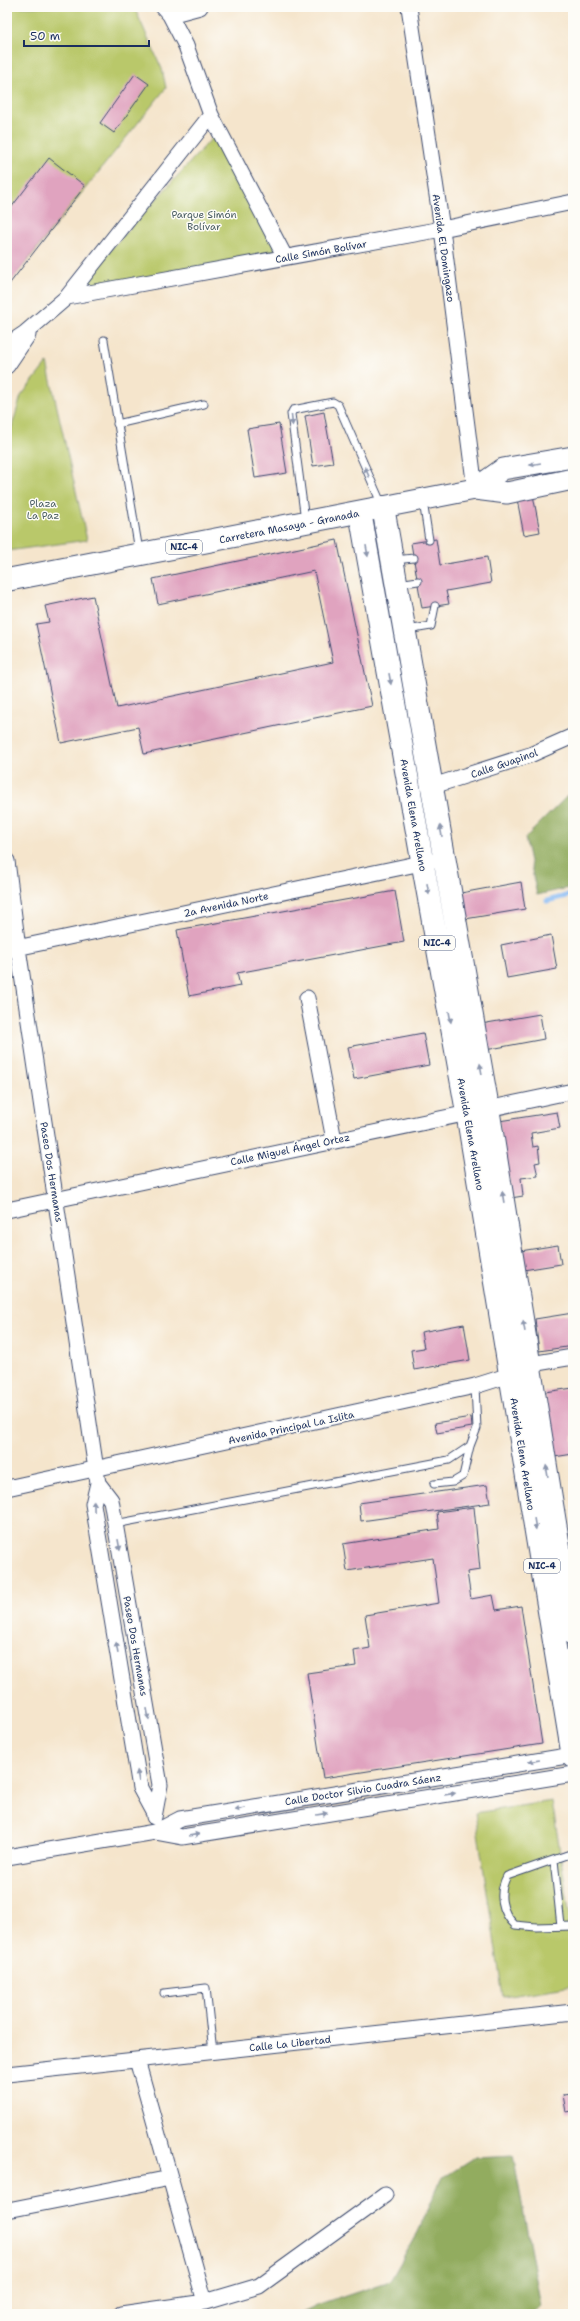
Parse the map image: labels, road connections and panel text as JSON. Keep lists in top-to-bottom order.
{
  "streets": {
    "highway": ["Carretera Masaya - Granada", "NIC-4", "Avenida Elena Arellano"],
    "street": [
      "Avenida El Domingazo",
      "Calle Simón Bolívar",
      "Calle Guapinol",
      "2a Avenida Norte",
      "Calle Miguel Ángel Ortez",
      "Paseo Dos Hermanas",
      "Avenida Principal La Islita",
      "Calle Doctor Silvio Cuadra Sáenz",
      "Calle La Libertad"
    ]
  },
  "crossings": [
    ["Avenida El Domingazo", "Calle Simón Bolívar"],
    ["Carretera Masaya - Granada", "Avenida Elena Arellano"],
    ["Calle Guapinol", "Avenida Elena Arellano"],
    ["Avenida Elena Arellano", "2a Avenida Norte"],
    ["Avenida Elena Arellano", "Calle Miguel Ángel Ortez"],
    ["Avenida Elena Arellano", "Avenida Principal La Islita"],
    ["Avenida Elena Arellano", "Calle Doctor Silvio Cuadra Sáenz"],
    ["2a Avenida Norte", "Paseo Dos Hermanas"],
    ["Calle Miguel Ángel Ortez", "Paseo Dos Hermanas"],
    ["Paseo Dos Hermanas", "Avenida Principal La Islita"],
    ["Paseo Dos Hermanas", "Calle Doctor Silvio Cuadra Sáenz"]
  ],
  "parks": ["Parque Simón Bolívar", "Plaza La Paz"],
  "scale_bar": "50 m"
}
